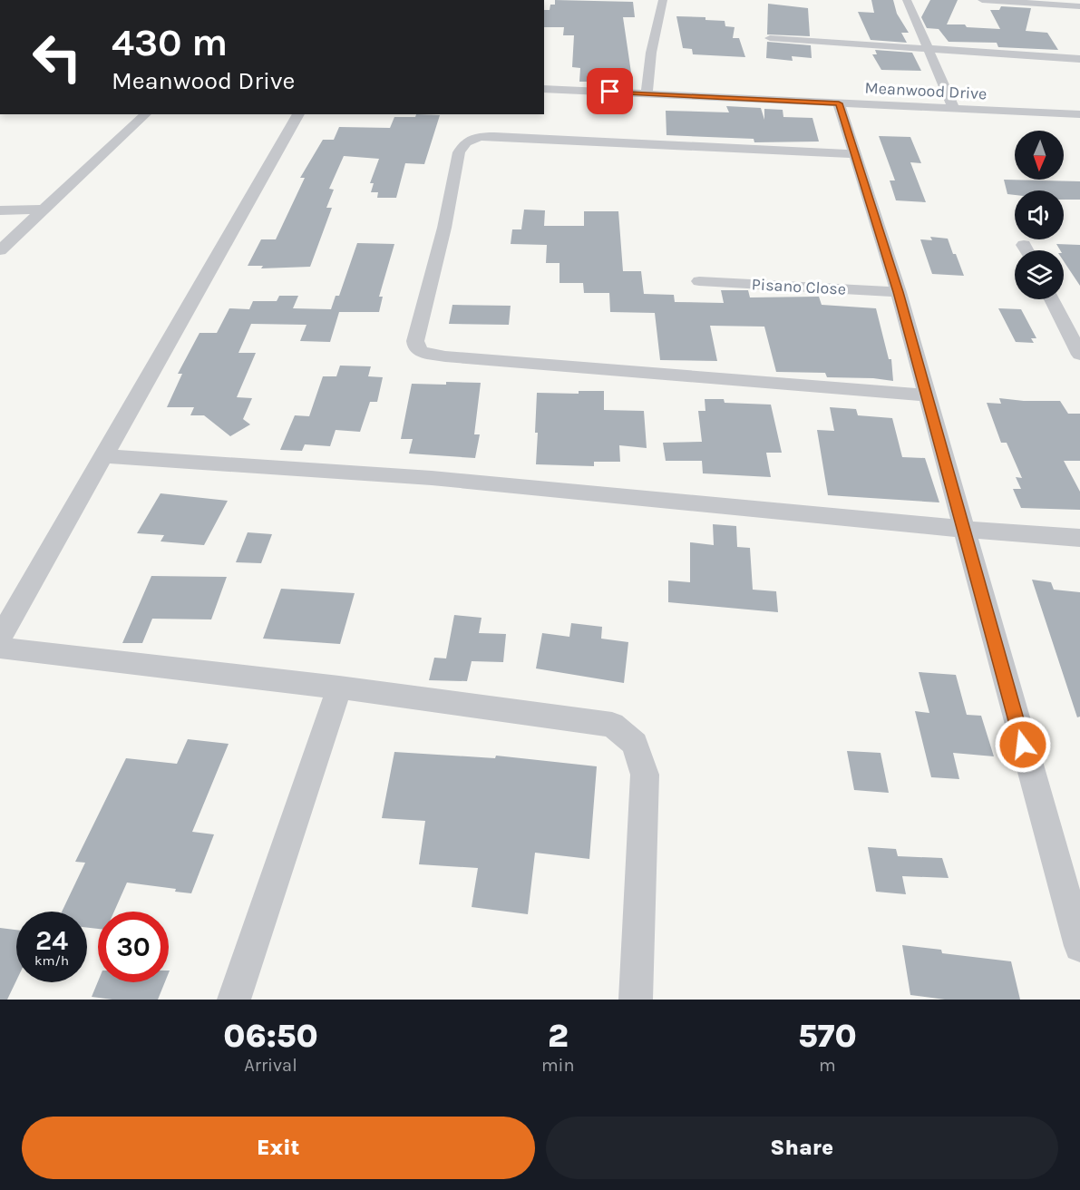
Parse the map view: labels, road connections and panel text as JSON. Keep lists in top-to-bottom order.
{
  "streets": {
    "street": ["Meanwood Drive", "Pisano Close"]
  },
  "north": "bottom",
  "page": {
    "turn": ["430 m", "Meanwood Drive"],
    "speed": "24 km/h",
    "limit": "30",
    "eta": [
      "06:50",
      "Arrival",
      "2",
      "min",
      "570",
      "m"
    ],
    "buttons": ["Exit", "Share"]
  }
}
